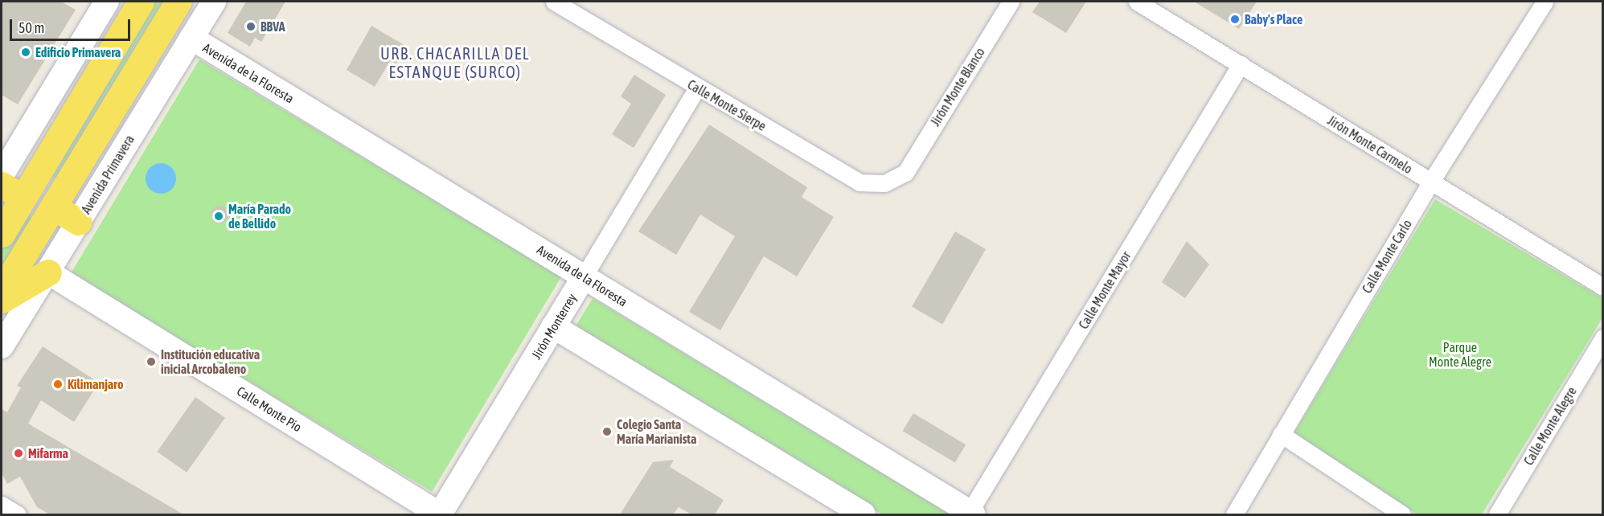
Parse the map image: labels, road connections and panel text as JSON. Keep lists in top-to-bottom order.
{
  "streets": {
    "street": [
      "Avenida de la Floresta",
      "Jirón Monte Blanco",
      "Calle Monte Sierpe",
      "Jirón Monte Carmelo",
      "Avenida Primavera",
      "Calle Monte Carlo",
      "Calle Monte Mayor",
      "Jirón Monterrey",
      "Calle Monte Pio",
      "Calle Monte Alegre"
    ]
  },
  "crossings": [
    ["Avenida de la Floresta", "Avenida Primavera"],
    ["Avenida de la Floresta", "Calle Monte Mayor"],
    ["Avenida de la Floresta", "Jirón Monterrey"],
    ["Jirón Monte Blanco", "Calle Monte Sierpe"],
    ["Calle Monte Sierpe", "Jirón Monterrey"],
    ["Jirón Monte Carmelo", "Calle Monte Carlo"],
    ["Jirón Monte Carmelo", "Calle Monte Mayor"],
    ["Avenida Primavera", "Calle Monte Pio"],
    ["Jirón Monterrey", "Calle Monte Pio"]
  ],
  "districts": ["URB. CHACARILLA DEL ESTANQUE (SURCO)"],
  "parks": ["Parque Monte Alegre"],
  "places": [
    "Baby's Place",
    "BBVA",
    "Edificio Primavera",
    "María Parado de Bellido",
    "Institución educativa inicial Arcobaleno",
    "Kilimanjaro",
    "Colegio Santa María Marianista",
    "Mifarma"
  ],
  "scale_bar": "50 m"
}
